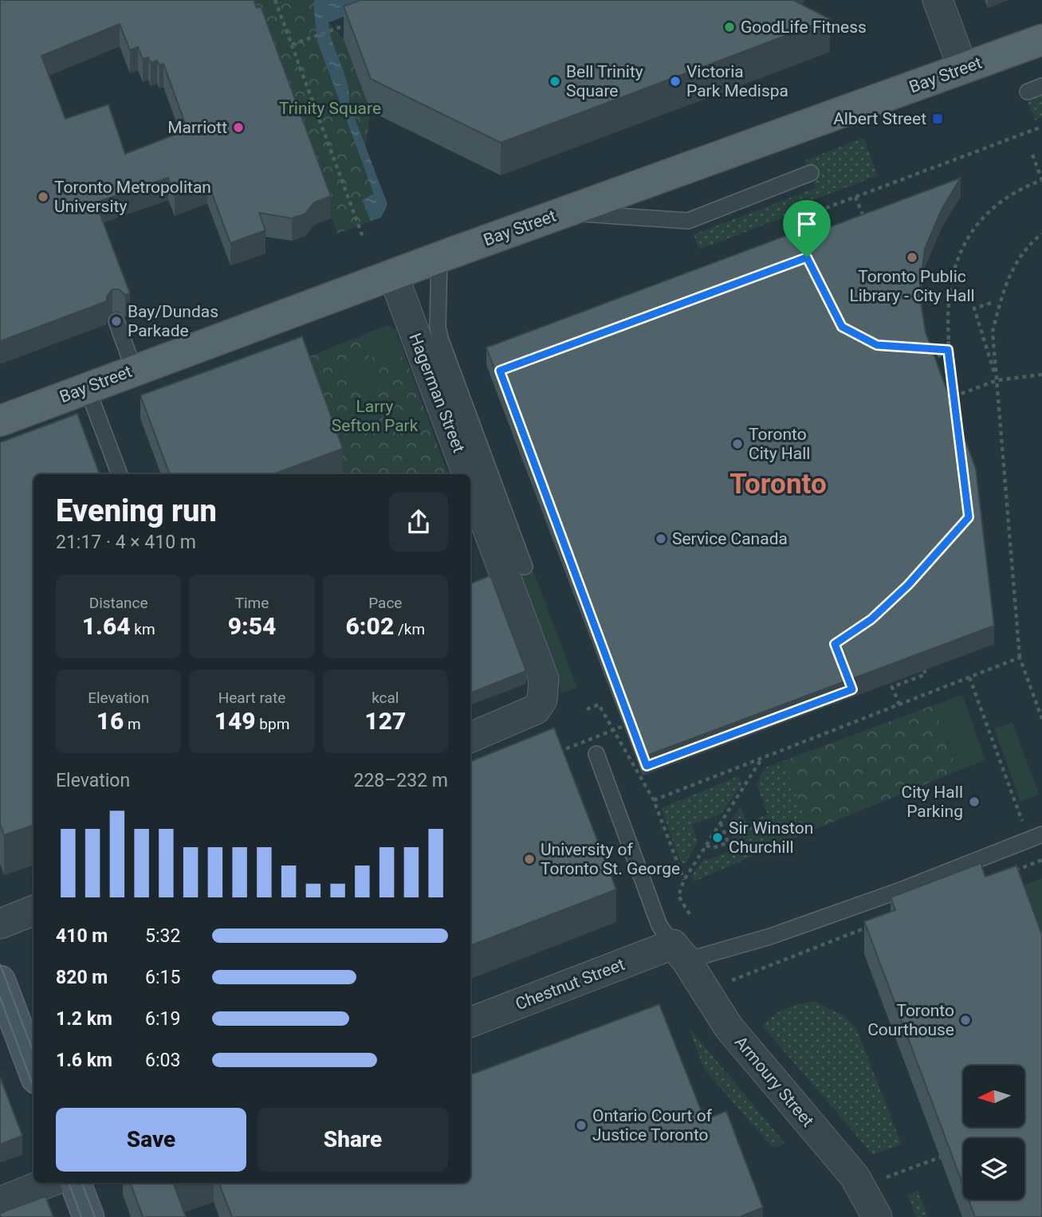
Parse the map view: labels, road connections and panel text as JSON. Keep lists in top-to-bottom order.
{
  "streets": {
    "main road": ["Bay Street"],
    "street": ["Hagerman Street", "Chestnut Street", "Armoury Street"]
  },
  "crossings": [
    ["Bay Street", "Hagerman Street"],
    ["Chestnut Street", "Armoury Street"]
  ],
  "districts": ["Toronto"],
  "parks": ["Trinity Square", "Larry Sefton Park"],
  "places": {
    "other": [
      "GoodLife Fitness",
      "Bell Trinity Square",
      "Victoria Park Medispa",
      "Marriott",
      "Toronto Metropolitan University",
      "Toronto Public Library - City Hall",
      "Bay/Dundas Parkade",
      "Toronto City Hall",
      "Service Canada",
      "City Hall Parking",
      "Sir Winston Churchill",
      "University of Toronto St. George",
      "Toronto Courthouse",
      "Ontario Court of Justice Toronto"
    ],
    "transit": ["Albert Street"]
  },
  "north": "left",
  "page": {
    "heading": ["Evening run", "21:17 · 4 × 410 m"],
    "stats": [
      ["Distance", "1.64 km"],
      ["Time", "9:54"],
      ["Pace", "6:02 /km"],
      ["Elevation", "16 m"],
      ["Heart rate", "149 bpm"],
      ["kcal", "127"]
    ],
    "chart": ["Elevation", "228–232 m"],
    "list": [
      {
        "name": "410 m",
        "note": "5:32"
      },
      {
        "name": "820 m",
        "note": "6:15"
      },
      {
        "name": "1.2 km",
        "note": "6:19"
      },
      {
        "name": "1.6 km",
        "note": "6:03"
      }
    ],
    "buttons": ["Save", "Share"]
  }
}
